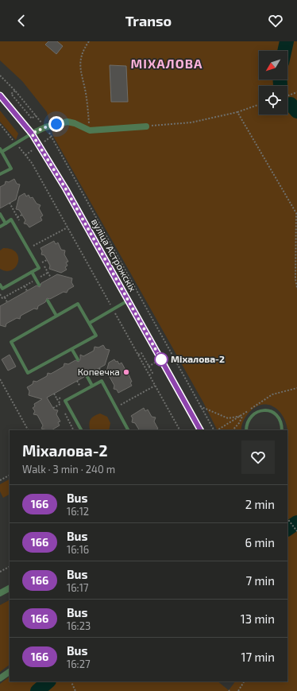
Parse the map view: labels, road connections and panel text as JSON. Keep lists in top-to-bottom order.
{
  "streets": {
    "street": ["вуліца Астрожскіх"]
  },
  "districts": ["МІХАЛОВА"],
  "places": ["Міхалова-2", "Копеечка"],
  "lines": ["bus line 166"],
  "north": "bottom left",
  "page": {
    "header": "Transo",
    "heading": ["Міхалова-2", "Walk · 3 min · 240 m"],
    "list": [
      {
        "mark": "166",
        "name": "Bus",
        "note": "16:12",
        "value": "2 min"
      },
      {
        "mark": "166",
        "name": "Bus",
        "note": "16:16",
        "value": "6 min"
      },
      {
        "mark": "166",
        "name": "Bus",
        "note": "16:17",
        "value": "7 min"
      },
      {
        "mark": "166",
        "name": "Bus",
        "note": "16:23",
        "value": "13 min"
      },
      {
        "mark": "166",
        "name": "Bus",
        "note": "16:27",
        "value": "17 min"
      }
    ]
  }
}
